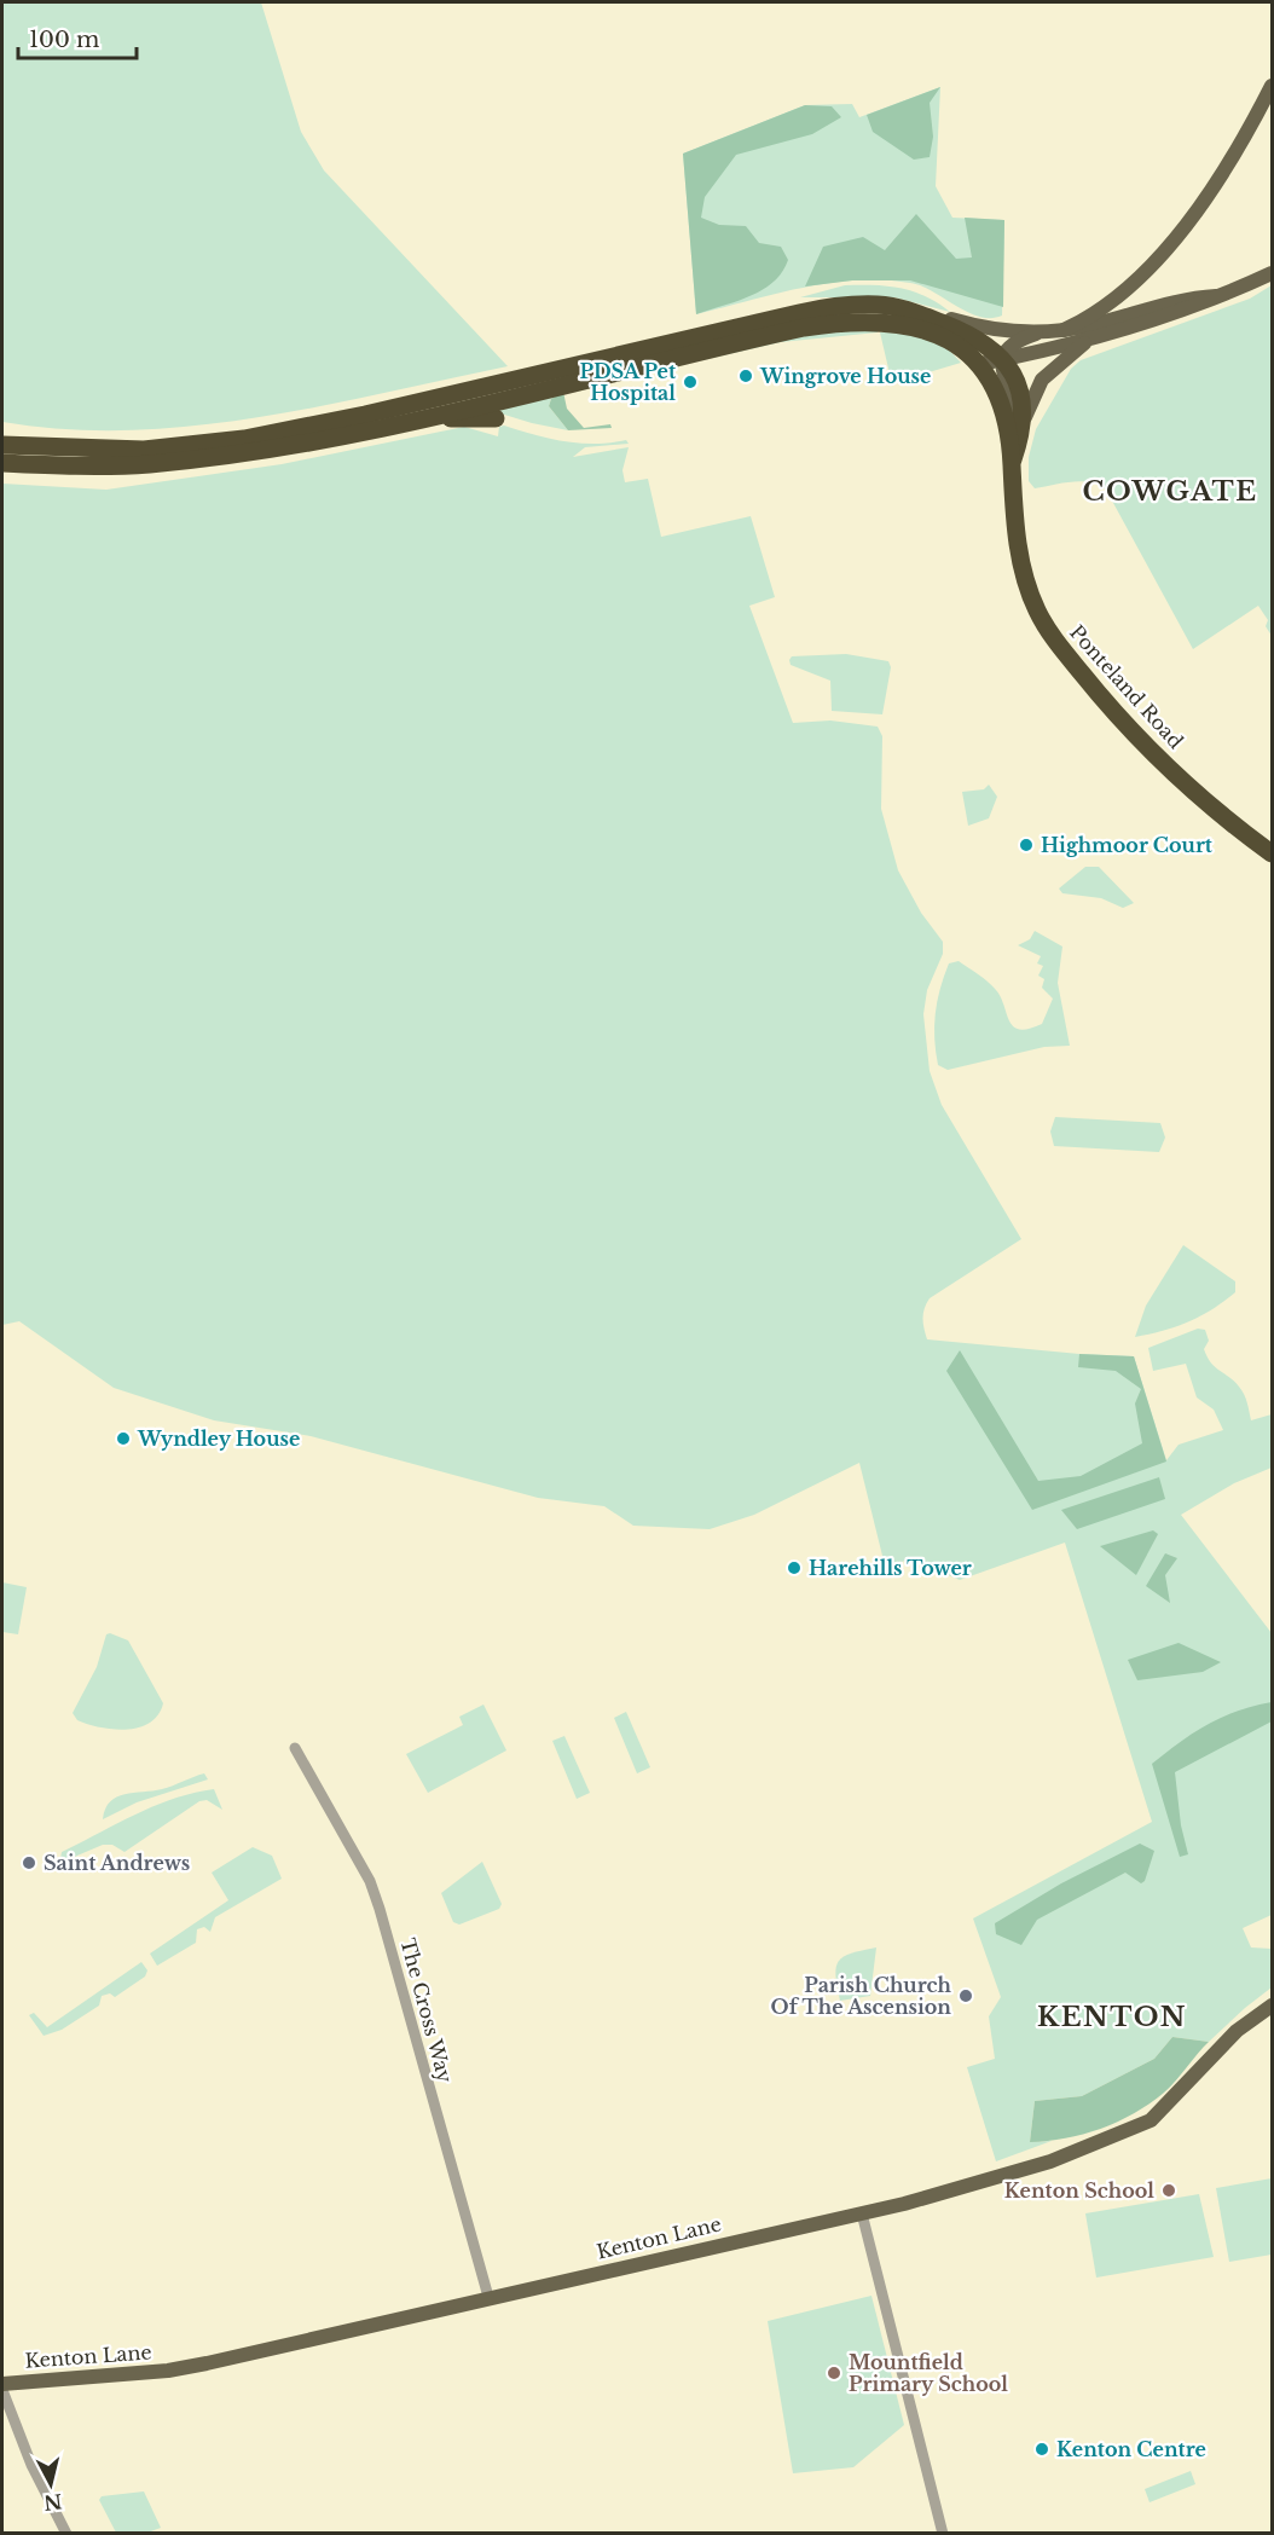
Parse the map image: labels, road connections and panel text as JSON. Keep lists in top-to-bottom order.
{
  "streets": {
    "highway": ["Ponteland Road"],
    "main road": ["Kenton Lane"],
    "street": ["The Cross Way"]
  },
  "crossings": [
    ["The Cross Way", "Kenton Lane"]
  ],
  "districts": ["COWGATE", "KENTON"],
  "places": [
    "Wingrove House",
    "PDSA Pet Hospital",
    "Highmoor Court",
    "Wyndley House",
    "Harehills Tower",
    "Saint Andrews",
    "Parish Church Of The Ascension",
    "Kenton School",
    "Mountfield Primary School",
    "Kenton Centre"
  ],
  "scale_bar": "100 m",
  "north": "bottom"
}
